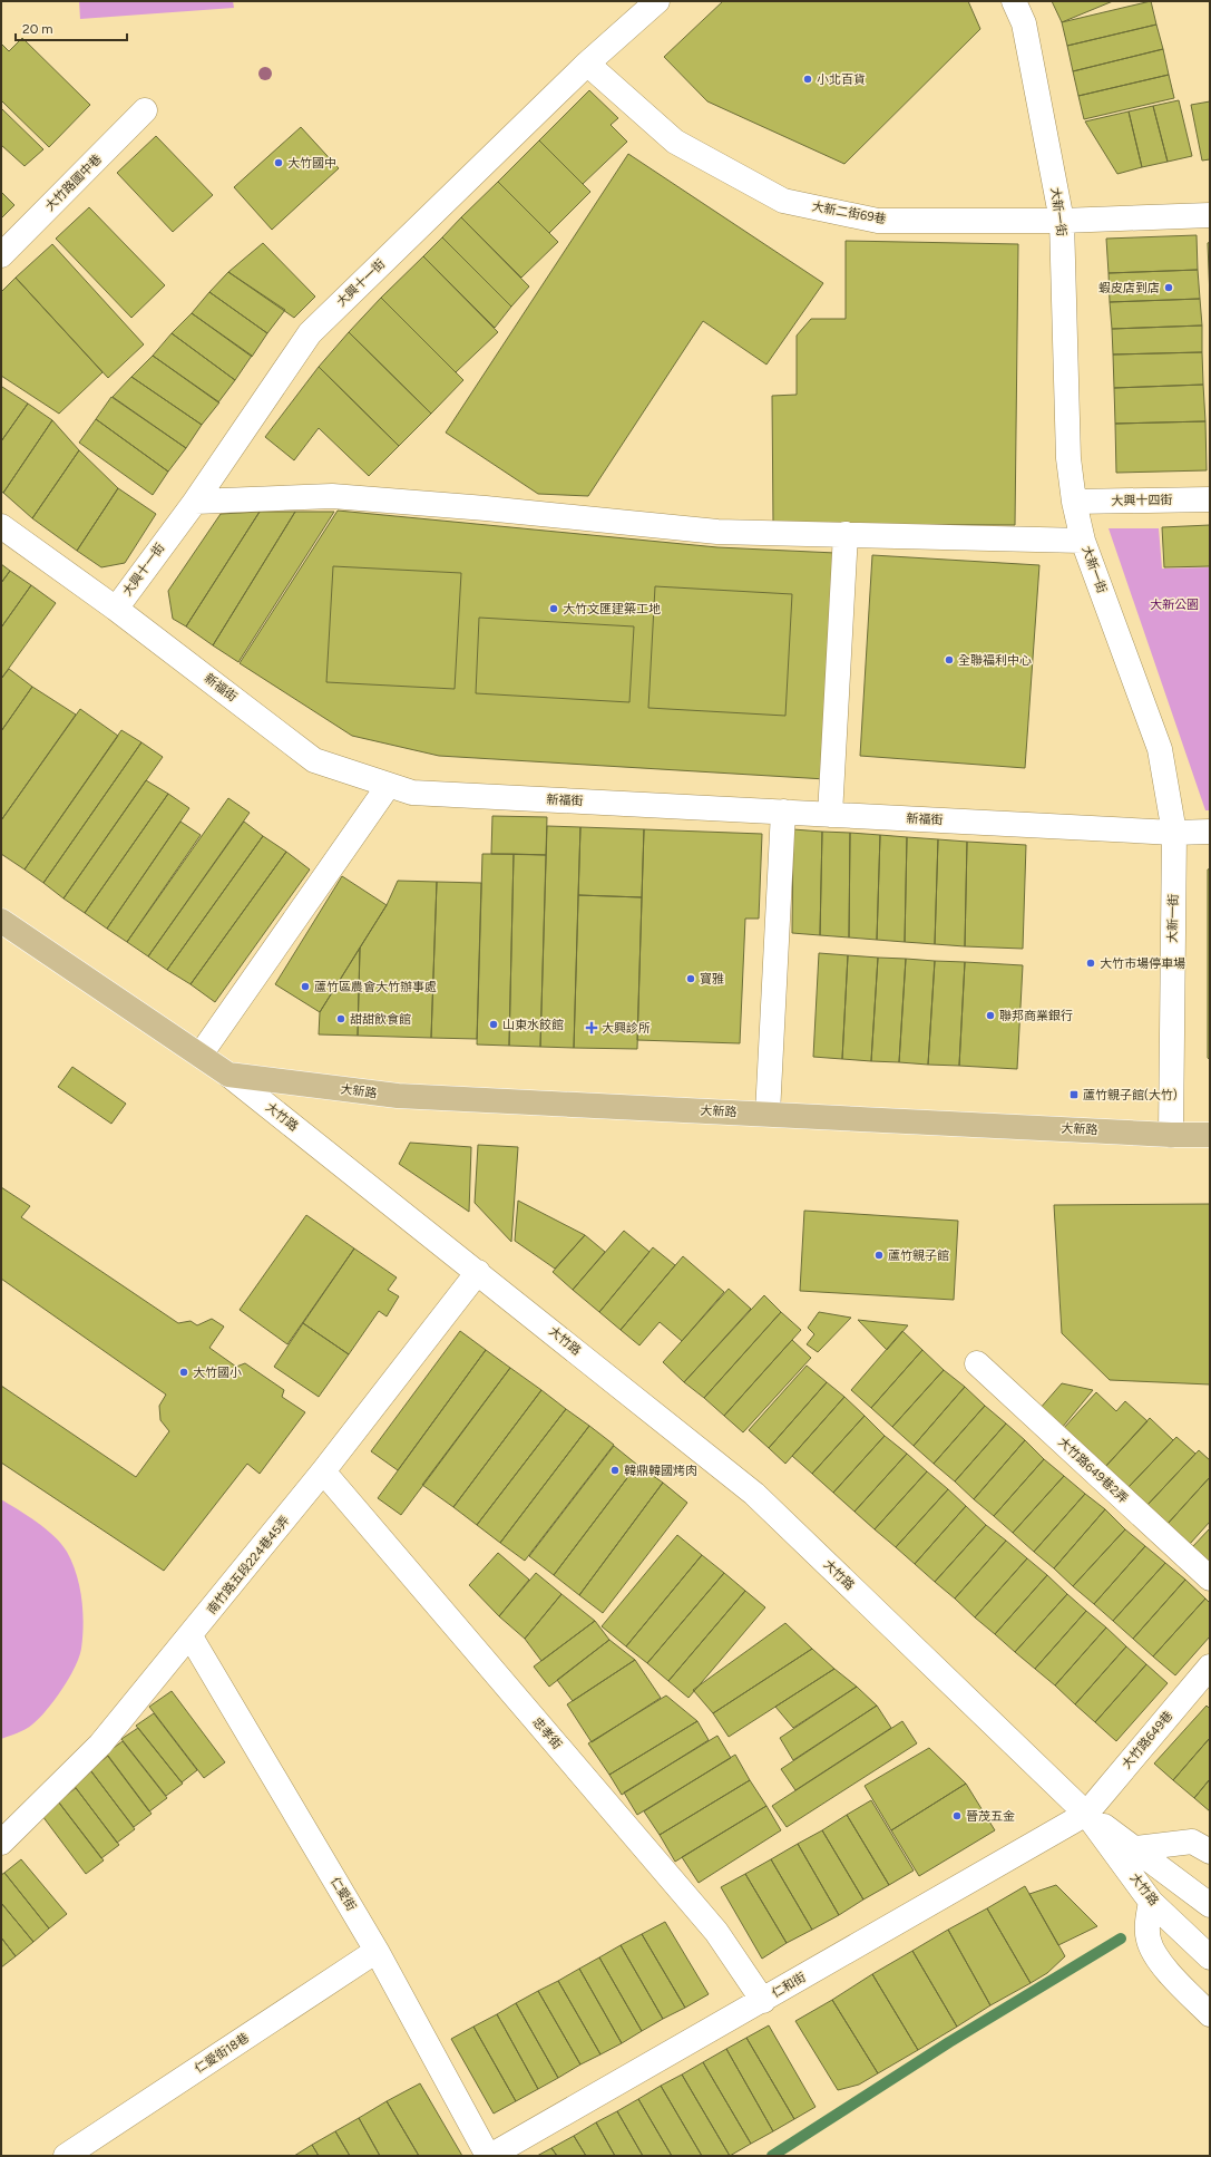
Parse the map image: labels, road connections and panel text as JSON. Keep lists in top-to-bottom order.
{
  "streets": {
    "main road": ["大新路", "大竹路"],
    "street": [
      "大竹路國中巷",
      "大新一街",
      "大新二街69巷",
      "大興十一街",
      "大興十四街",
      "新福街",
      "大竹路649巷2弄",
      "南竹路五段224巷45弄",
      "忠孝街",
      "大竹路649巷",
      "仁愛街",
      "仁和街",
      "仁愛街18巷"
    ]
  },
  "crossings": [
    ["大新一街", "大新二街69巷"],
    ["大新一街", "大興十四街"],
    ["大新一街", "新福街"],
    ["大新一街", "大新路"],
    ["大新二街69巷", "大興十一街"],
    ["大興十一街", "新福街"],
    ["大新路", "大竹路"],
    ["大竹路", "南竹路五段224巷45弄"],
    ["大竹路", "大竹路649巷"],
    ["大竹路", "仁和街"],
    ["南竹路五段224巷45弄", "忠孝街"],
    ["南竹路五段224巷45弄", "仁愛街"],
    ["忠孝街", "仁和街"],
    ["大竹路649巷", "仁和街"],
    ["仁愛街", "仁和街"],
    ["仁愛街", "仁愛街18巷"]
  ],
  "parks": ["大新公園"],
  "places": {
    "other": [
      "小北百貨",
      "大竹國中",
      "蝦皮店到店",
      "大竹文匯建築工地",
      "全聯福利中心",
      "大竹市場停車場",
      "寶雅",
      "蘆竹區農會大竹辦事處",
      "聯邦商業銀行",
      "甜甜飲食館",
      "山東水餃館",
      "蘆竹親子館",
      "大竹國小",
      "韓鼎韓國烤肉",
      "晉茂五金"
    ],
    "health": ["大興診所"],
    "transit": ["蘆竹親子館(大竹)"]
  },
  "scale_bar": "20 m"
}
